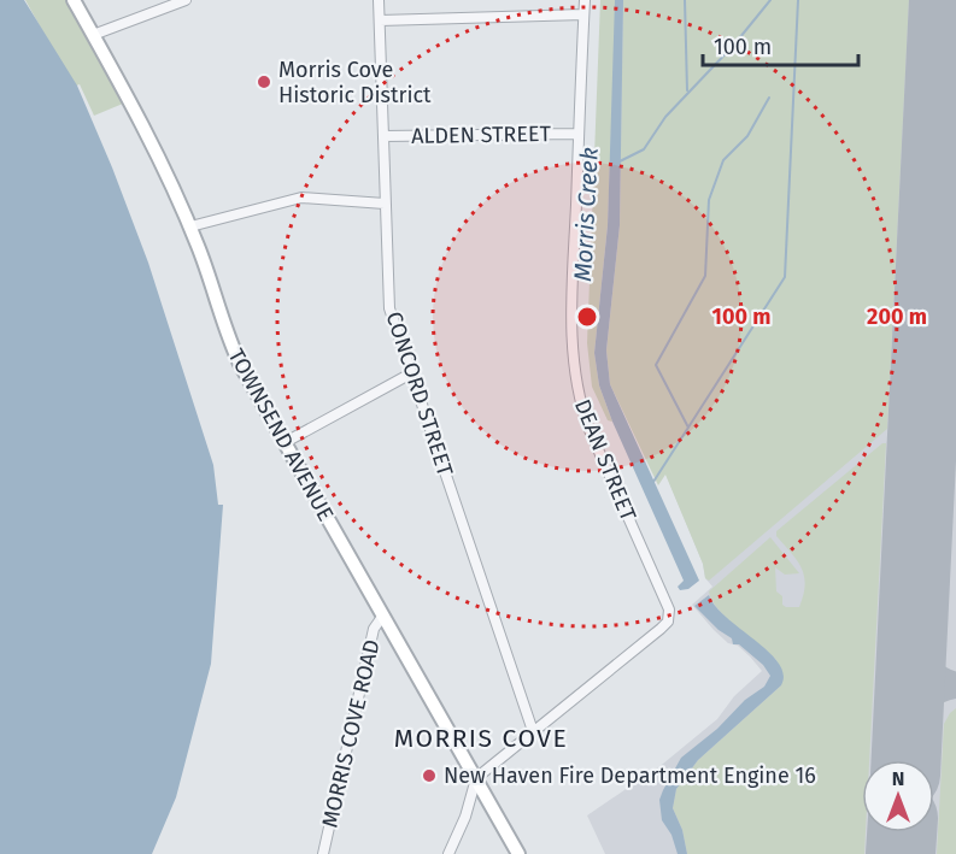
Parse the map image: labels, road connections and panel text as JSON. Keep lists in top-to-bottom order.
{
  "streets": {
    "main road": ["TOWNSEND AVENUE"],
    "street": [
      "ALDEN STREET",
      "CONCORD STREET",
      "DEAN STREET",
      "MORRIS COVE ROAD"
    ]
  },
  "crossings": [
    ["ALDEN STREET", "CONCORD STREET"],
    ["ALDEN STREET", "DEAN STREET"],
    ["CONCORD STREET", "DEAN STREET"],
    ["TOWNSEND AVENUE", "MORRIS COVE ROAD"]
  ],
  "districts": ["MORRIS COVE"],
  "water": ["Morris Creek"],
  "places": ["Morris Cove Historic District", "New Haven Fire Department Engine 16"],
  "scale_bar": "100 m",
  "north": "top",
  "rings": ["100 m", "200 m"]
}
